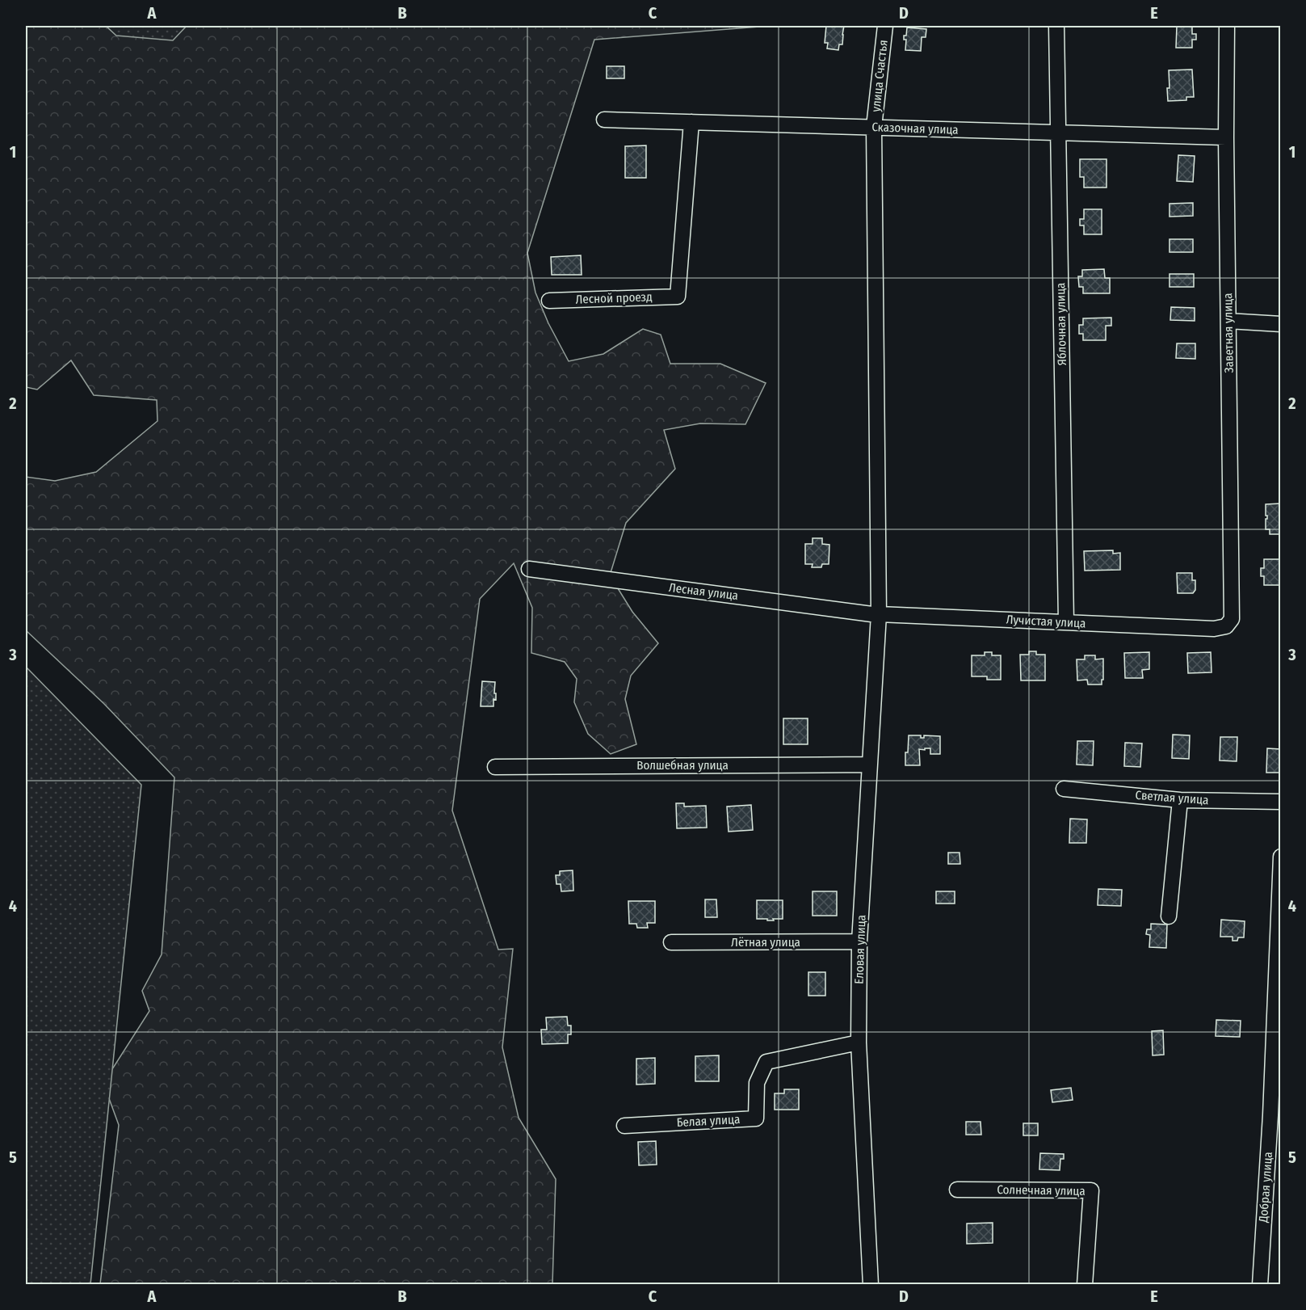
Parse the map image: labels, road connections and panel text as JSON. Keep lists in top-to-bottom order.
{
  "streets": {
    "street": [
      "улица Счастья",
      "Сказочная улица",
      "Лесной проезд",
      "Яблочная улица",
      "Заветная улица",
      "Лесная улица",
      "Лучистая улица",
      "Волшебная улица",
      "Светлая улица",
      "Лётная улица",
      "Еловая улица",
      "Белая улица",
      "Добрая улица",
      "Солнечная улица"
    ]
  },
  "crossings": [
    ["улица Счастья", "Сказочная улица"],
    ["улица Счастья", "Лесная улица"],
    ["улица Счастья", "Лучистая улица"],
    ["улица Счастья", "Еловая улица"],
    ["Сказочная улица", "Лесной проезд"],
    ["Сказочная улица", "Яблочная улица"],
    ["Сказочная улица", "Заветная улица"],
    ["Яблочная улица", "Лучистая улица"],
    ["Заветная улица", "Лучистая улица"],
    ["Лесная улица", "Лучистая улица"],
    ["Лесная улица", "Еловая улица"],
    ["Лучистая улица", "Еловая улица"],
    ["Волшебная улица", "Еловая улица"],
    ["Лётная улица", "Еловая улица"],
    ["Еловая улица", "Белая улица"]
  ],
  "grid": {
    "columns": [
      "A",
      "B",
      "C",
      "D",
      "E"
    ],
    "rows": [
      "1",
      "2",
      "3",
      "4",
      "5"
    ]
  }
}
